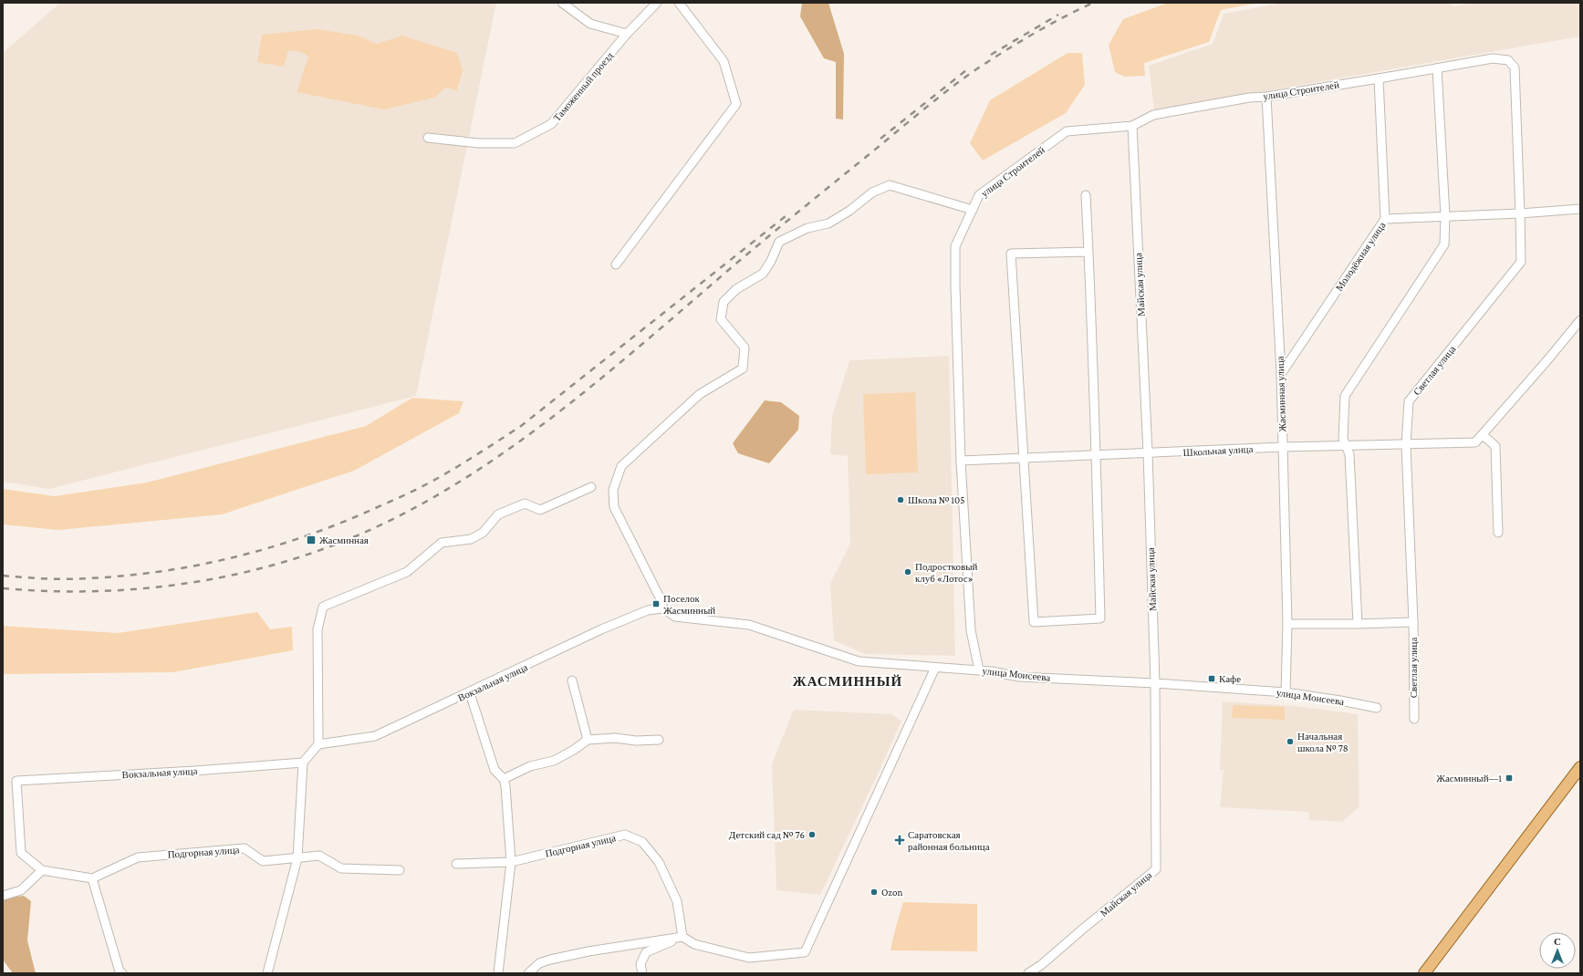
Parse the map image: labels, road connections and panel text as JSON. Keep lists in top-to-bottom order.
{
  "streets": {
    "street": [
      "Таможенный проезд",
      "улица Строителей",
      "Молодёжная улица",
      "Майская улица",
      "Светлая улица",
      "Жасминная улица",
      "Школьная улица",
      "улица Моисеева",
      "Вокзальная улица",
      "Подгорная улица"
    ]
  },
  "crossings": [
    ["улица Строителей", "Молодёжная улица"],
    ["улица Строителей", "Майская улица"],
    ["улица Строителей", "Светлая улица"],
    ["улица Строителей", "Жасминная улица"],
    ["улица Строителей", "Школьная улица"],
    ["улица Строителей", "улица Моисеева"],
    ["Молодёжная улица", "Жасминная улица"],
    ["Майская улица", "Школьная улица"],
    ["Майская улица", "улица Моисеева"],
    ["Светлая улица", "Школьная улица"],
    ["Жасминная улица", "Школьная улица"],
    ["Жасминная улица", "улица Моисеева"],
    ["улица Моисеева", "Вокзальная улица"]
  ],
  "districts": ["ЖАСМИННЫЙ"],
  "places": {
    "other": [
      "Школа № 105",
      "Подростковый клуб «Лотос»",
      "Начальная школа № 78",
      "Детский сад № 76",
      "Ozon"
    ],
    "transit": [
      "Жасминная",
      "Поселок Жасминный",
      "Кафе",
      "Жасминный—1"
    ],
    "health": ["Саратовская районная больница"]
  },
  "north": "top"
}
